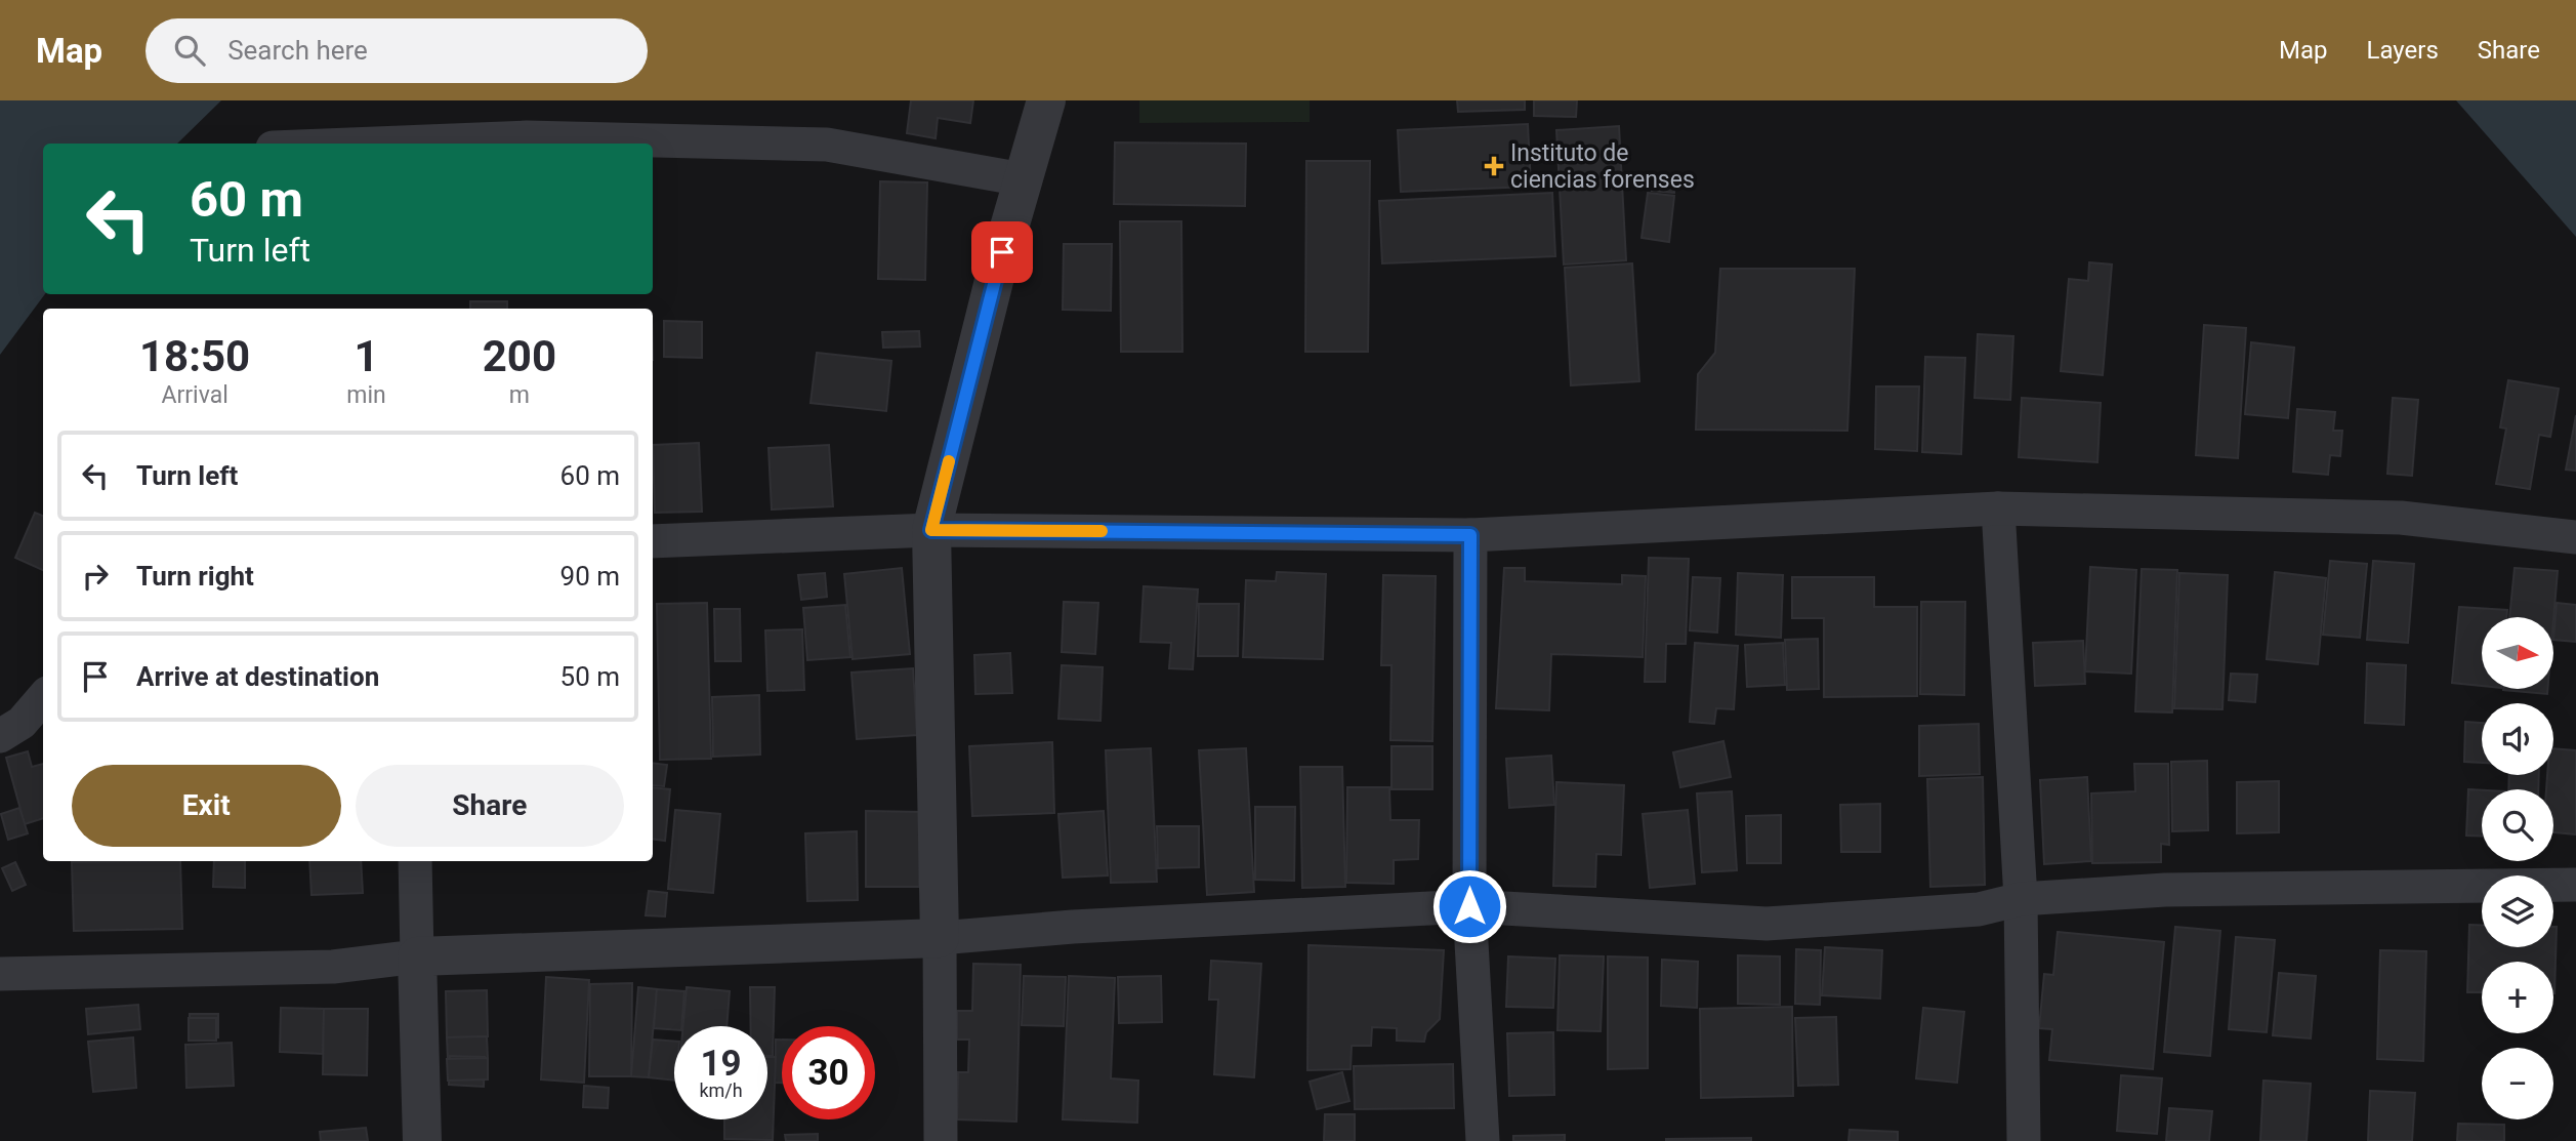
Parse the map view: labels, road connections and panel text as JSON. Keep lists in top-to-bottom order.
{
  "places": {
    "health": ["Instituto de ciencias forenses"]
  },
  "north": "right",
  "page": {
    "header": "Map",
    "search": "Search here",
    "nav": ["Map", "Layers", "Share"],
    "turn": ["60 m", "Turn left"],
    "eta": [
      "18:50",
      "Arrival",
      "1",
      "min",
      "200",
      "m"
    ],
    "list": [
      {
        "name": "Turn left",
        "value": "60 m"
      },
      {
        "name": "Turn right",
        "value": "90 m"
      },
      {
        "name": "Arrive at destination",
        "value": "50 m"
      }
    ],
    "map_buttons": ["+", "−"],
    "buttons": ["Exit", "Share"],
    "speed": "19 km/h",
    "limit": "30"
  }
}
